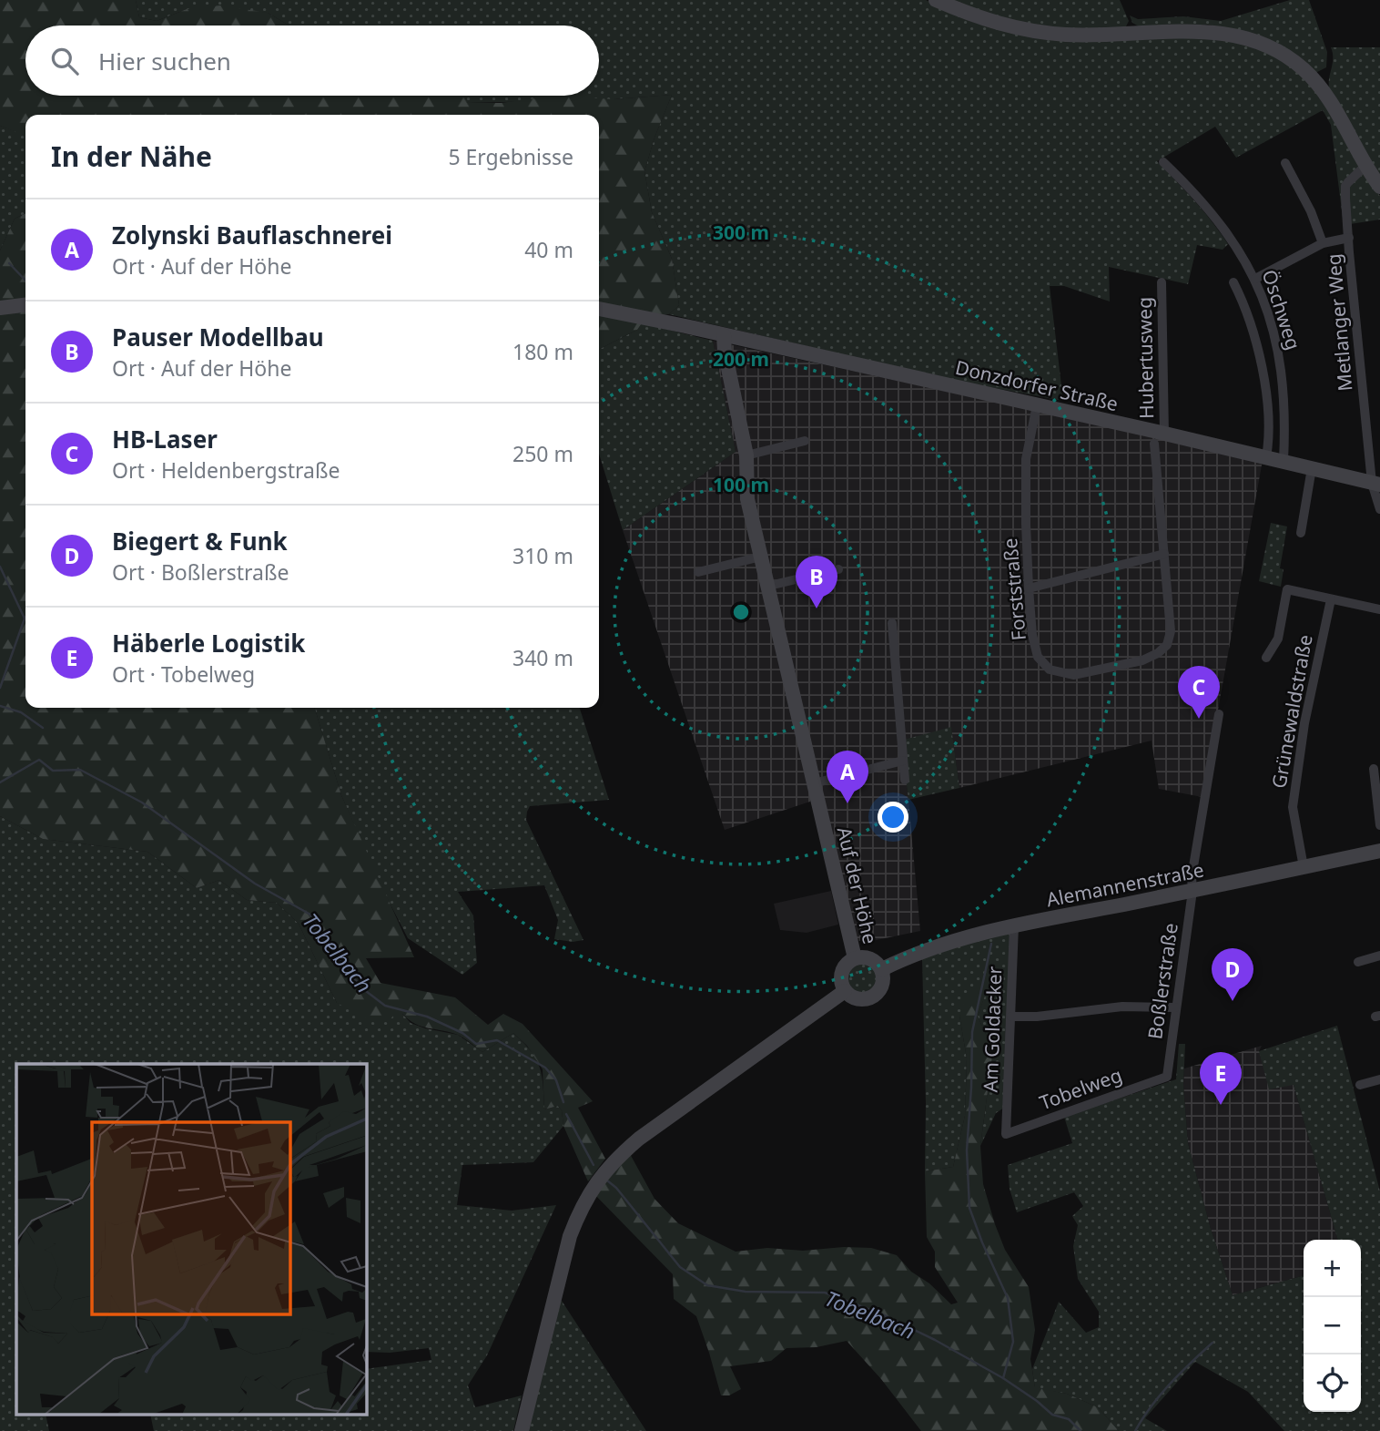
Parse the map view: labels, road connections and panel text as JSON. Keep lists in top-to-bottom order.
{
  "streets": {
    "street": [
      "Öschweg",
      "Metlanger Weg",
      "Hubertusweg",
      "Donzdorfer Straße",
      "Forststraße",
      "Grünewaldstraße",
      "Alemannenstraße",
      "Auf der Höhe",
      "Boßlerstraße",
      "Am Goldacker",
      "Tobelweg"
    ]
  },
  "crossings": [
    ["Öschweg", "Donzdorfer Straße"],
    ["Metlanger Weg", "Donzdorfer Straße"],
    ["Hubertusweg", "Donzdorfer Straße"],
    ["Hubertusweg", "Forststraße"],
    ["Donzdorfer Straße", "Forststraße"],
    ["Donzdorfer Straße", "Auf der Höhe"],
    ["Grünewaldstraße", "Alemannenstraße"],
    ["Alemannenstraße", "Auf der Höhe"],
    ["Alemannenstraße", "Boßlerstraße"],
    ["Alemannenstraße", "Am Goldacker"],
    ["Boßlerstraße", "Tobelweg"],
    ["Am Goldacker", "Tobelweg"]
  ],
  "water": ["Tobelbach"],
  "page": {
    "search": "Hier suchen",
    "heading": ["In der Nähe", "5 Ergebnisse"],
    "list": [
      {
        "mark": "A",
        "name": "Zolynski Bauflaschnerei",
        "note": "Ort · Auf der Höhe",
        "value": "40 m"
      },
      {
        "mark": "B",
        "name": "Pauser Modellbau",
        "note": "Ort · Auf der Höhe",
        "value": "180 m"
      },
      {
        "mark": "C",
        "name": "HB-Laser",
        "note": "Ort · Heldenbergstraße",
        "value": "250 m"
      },
      {
        "mark": "D",
        "name": "Biegert & Funk",
        "note": "Ort · Boßlerstraße",
        "value": "310 m"
      },
      {
        "mark": "E",
        "name": "Häberle Logistik",
        "note": "Ort · Tobelweg",
        "value": "340 m"
      }
    ],
    "pins": [
      "B",
      "C",
      "A",
      "D",
      "E"
    ],
    "map_buttons": ["+", "−"]
  },
  "rings": ["300 m", "200 m", "100 m"]
}
